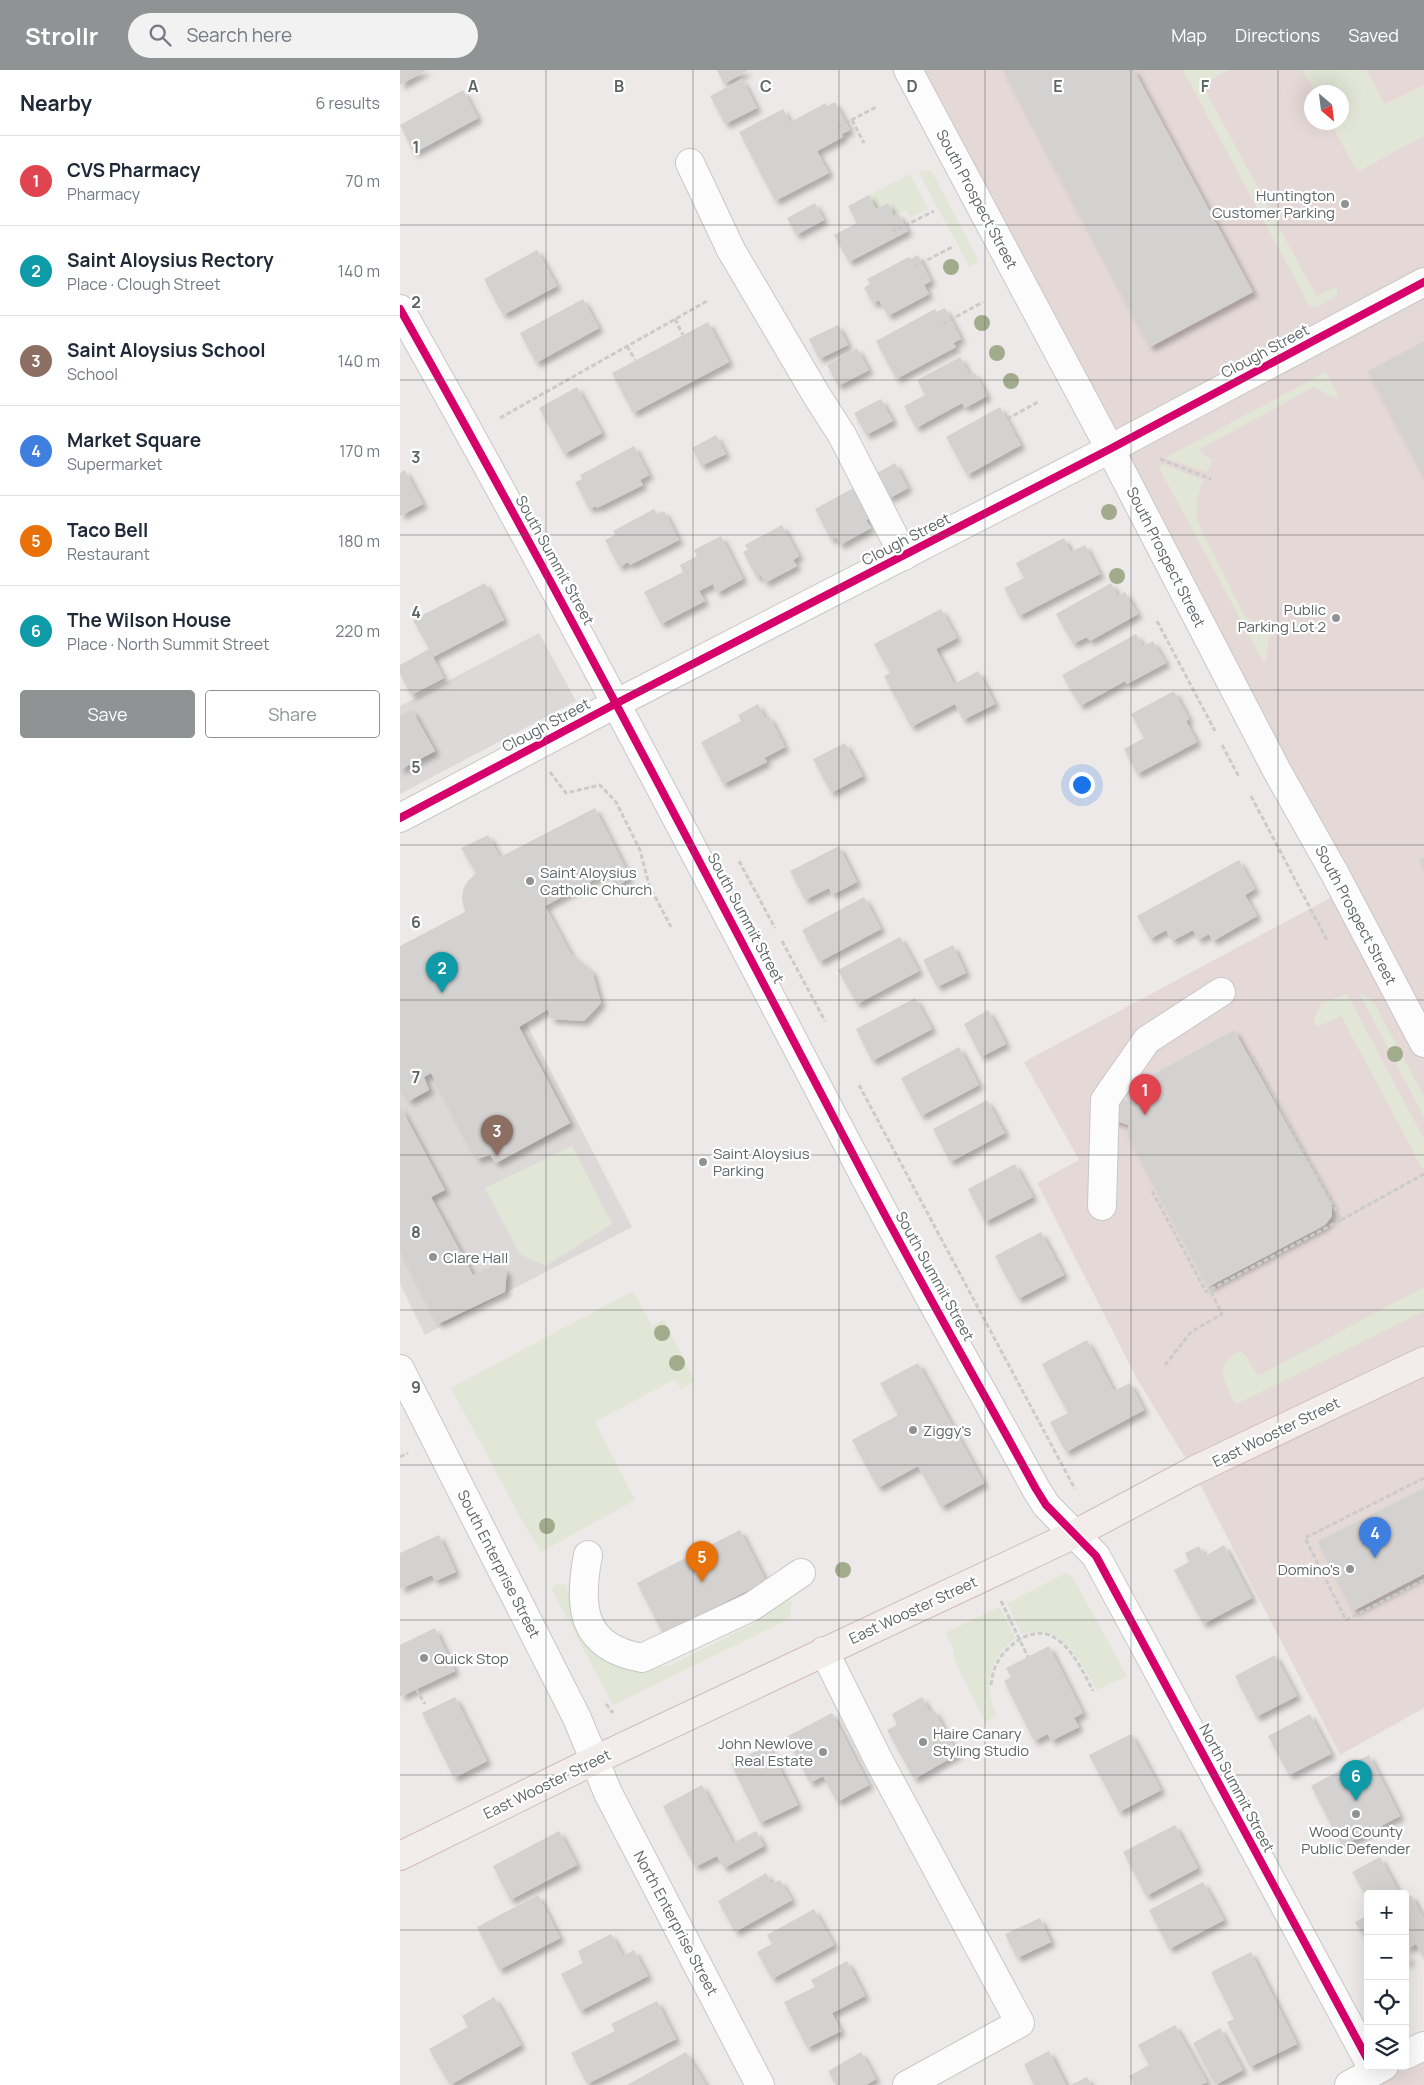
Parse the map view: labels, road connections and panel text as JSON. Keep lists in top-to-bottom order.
{
  "streets": {
    "main road": ["East Wooster Street"],
    "street": [
      "South Prospect Street",
      "Clough Street",
      "South Summit Street",
      "South Enterprise Street",
      "North Summit Street",
      "North Enterprise Street"
    ]
  },
  "crossings": [
    ["South Prospect Street", "Clough Street"],
    ["Clough Street", "South Summit Street"],
    ["South Summit Street", "East Wooster Street"],
    ["South Summit Street", "North Summit Street"],
    ["East Wooster Street", "South Enterprise Street"],
    ["East Wooster Street", "North Summit Street"],
    ["East Wooster Street", "North Enterprise Street"],
    ["South Enterprise Street", "North Enterprise Street"]
  ],
  "places": [
    "Huntington Customer Parking",
    "Public Parking Lot 2",
    "Saint Aloysius Catholic Church",
    "Saint Aloysius Parking",
    "Clare Hall",
    "Ziggy's",
    "Domino's",
    "Quick Stop",
    "Haire Canary Styling Studio",
    "John Newlove Real Estate",
    "Wood County Public Defender"
  ],
  "north": "bottom right",
  "page": {
    "header": "Strollr",
    "search": "Search here",
    "nav": ["Map", "Directions", "Saved"],
    "heading": ["Nearby", "6 results"],
    "list": [
      {
        "mark": "1",
        "name": "CVS Pharmacy",
        "note": "Pharmacy",
        "value": "70 m"
      },
      {
        "mark": "2",
        "name": "Saint Aloysius Rectory",
        "note": "Place · Clough Street",
        "value": "140 m"
      },
      {
        "mark": "3",
        "name": "Saint Aloysius School",
        "note": "School",
        "value": "140 m"
      },
      {
        "mark": "4",
        "name": "Market Square",
        "note": "Supermarket",
        "value": "170 m"
      },
      {
        "mark": "5",
        "name": "Taco Bell",
        "note": "Restaurant",
        "value": "180 m"
      },
      {
        "mark": "6",
        "name": "The Wilson House",
        "note": "Place · North Summit Street",
        "value": "220 m"
      }
    ],
    "buttons": ["Save", "Share"],
    "pins": [
      "2",
      "1",
      "3",
      "4",
      "5",
      "6"
    ],
    "map_buttons": ["+", "−"]
  },
  "grid": {
    "columns": [
      "A",
      "B",
      "C",
      "D",
      "E",
      "F"
    ],
    "rows": [
      "1",
      "2",
      "3",
      "4",
      "5",
      "6",
      "7",
      "8",
      "9"
    ]
  }
}
